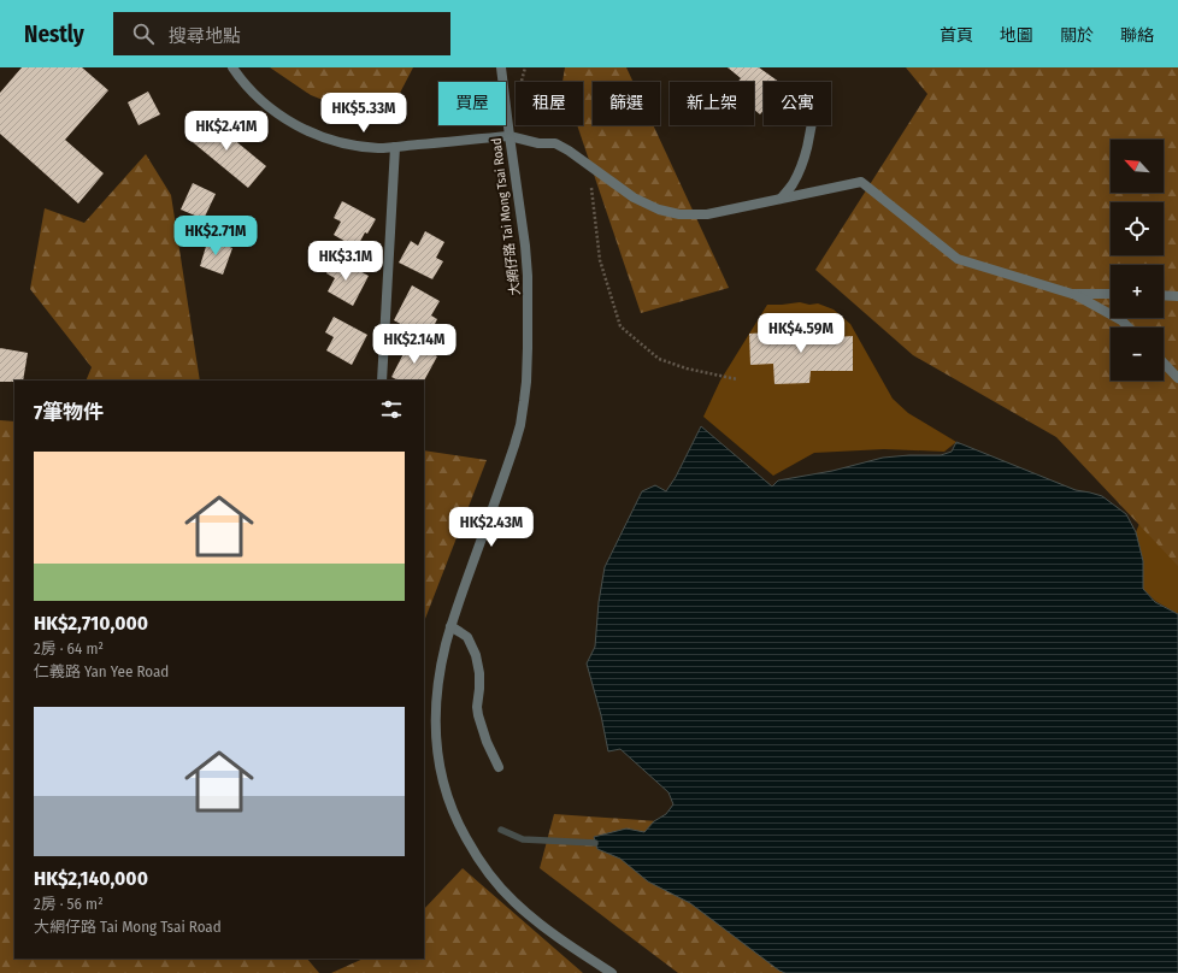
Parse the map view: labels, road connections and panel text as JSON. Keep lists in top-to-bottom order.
{
  "streets": {
    "street": ["大網仔路 Tai Mong Tsai Road"]
  },
  "north": "top left",
  "page": {
    "header": "Nestly",
    "search": "搜尋地點",
    "nav": [
      "首頁",
      "地圖",
      "關於",
      "聯絡"
    ],
    "chip": [
      "買屋",
      "租屋",
      "篩選",
      "新上架",
      "公寓"
    ],
    "price": [
      "HK$5.33M",
      "HK$2.41M",
      "HK$2.71M",
      "HK$3.1M",
      "HK$4.59M",
      "HK$2.14M",
      "HK$2.43M"
    ],
    "map_buttons": ["+", "−"],
    "heading": "7筆物件",
    "list": [
      {
        "name": "HK$2,710,000",
        "note": "2房 · 64 m² · 仁義路 Yan Yee Road"
      },
      {
        "name": "HK$2,140,000",
        "note": "2房 · 56 m² · 大網仔路 Tai Mong Tsai Road"
      }
    ]
  }
}
